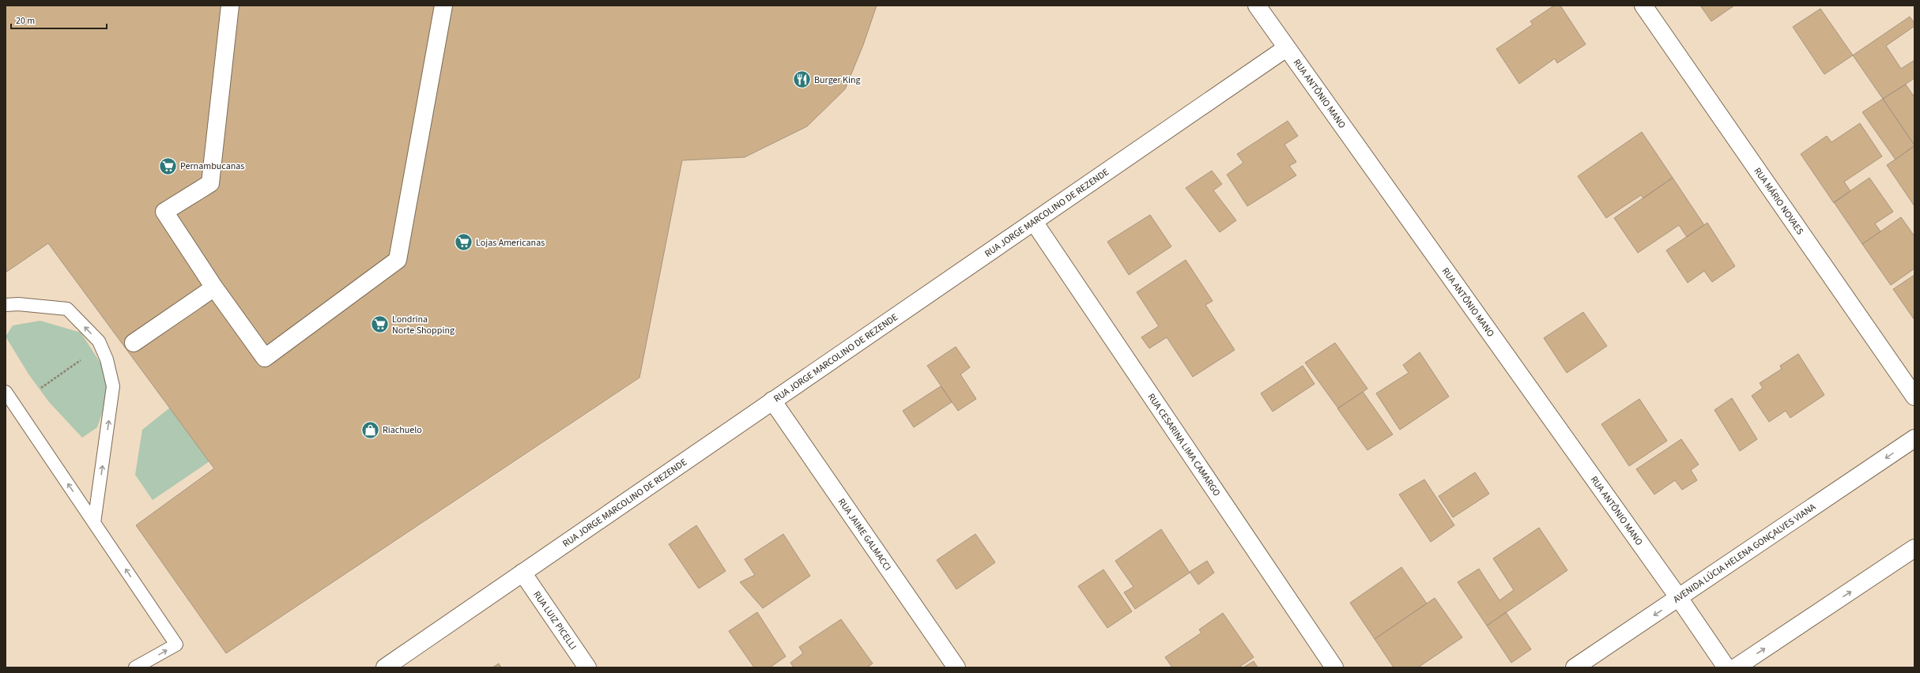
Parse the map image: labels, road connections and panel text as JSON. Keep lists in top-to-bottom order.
{
  "streets": {
    "street": [
      "RUA ANTÔNIO MANO",
      "RUA MÁRIO NOVAES",
      "RUA JORGE MARCOLINO DE REZENDE",
      "RUA CESARINA LIMA CAMARGO",
      "RUA JAIME GALMACCI",
      "AVENIDA LÚCIA HELENA GONÇALVES VIANA",
      "RUA LUIZ PICELLI"
    ]
  },
  "crossings": [
    ["RUA ANTÔNIO MANO", "RUA JORGE MARCOLINO DE REZENDE"],
    ["RUA ANTÔNIO MANO", "AVENIDA LÚCIA HELENA GONÇALVES VIANA"],
    ["RUA JORGE MARCOLINO DE REZENDE", "RUA CESARINA LIMA CAMARGO"],
    ["RUA JORGE MARCOLINO DE REZENDE", "RUA JAIME GALMACCI"],
    ["RUA JORGE MARCOLINO DE REZENDE", "RUA LUIZ PICELLI"]
  ],
  "places": {
    "restaurant": ["Burger King"],
    "supermarket": ["Pernambucanas", "Lojas Americanas", "Londrina Norte Shopping"],
    "shop": ["Riachuelo"]
  },
  "scale_bar": "20 m"
}
